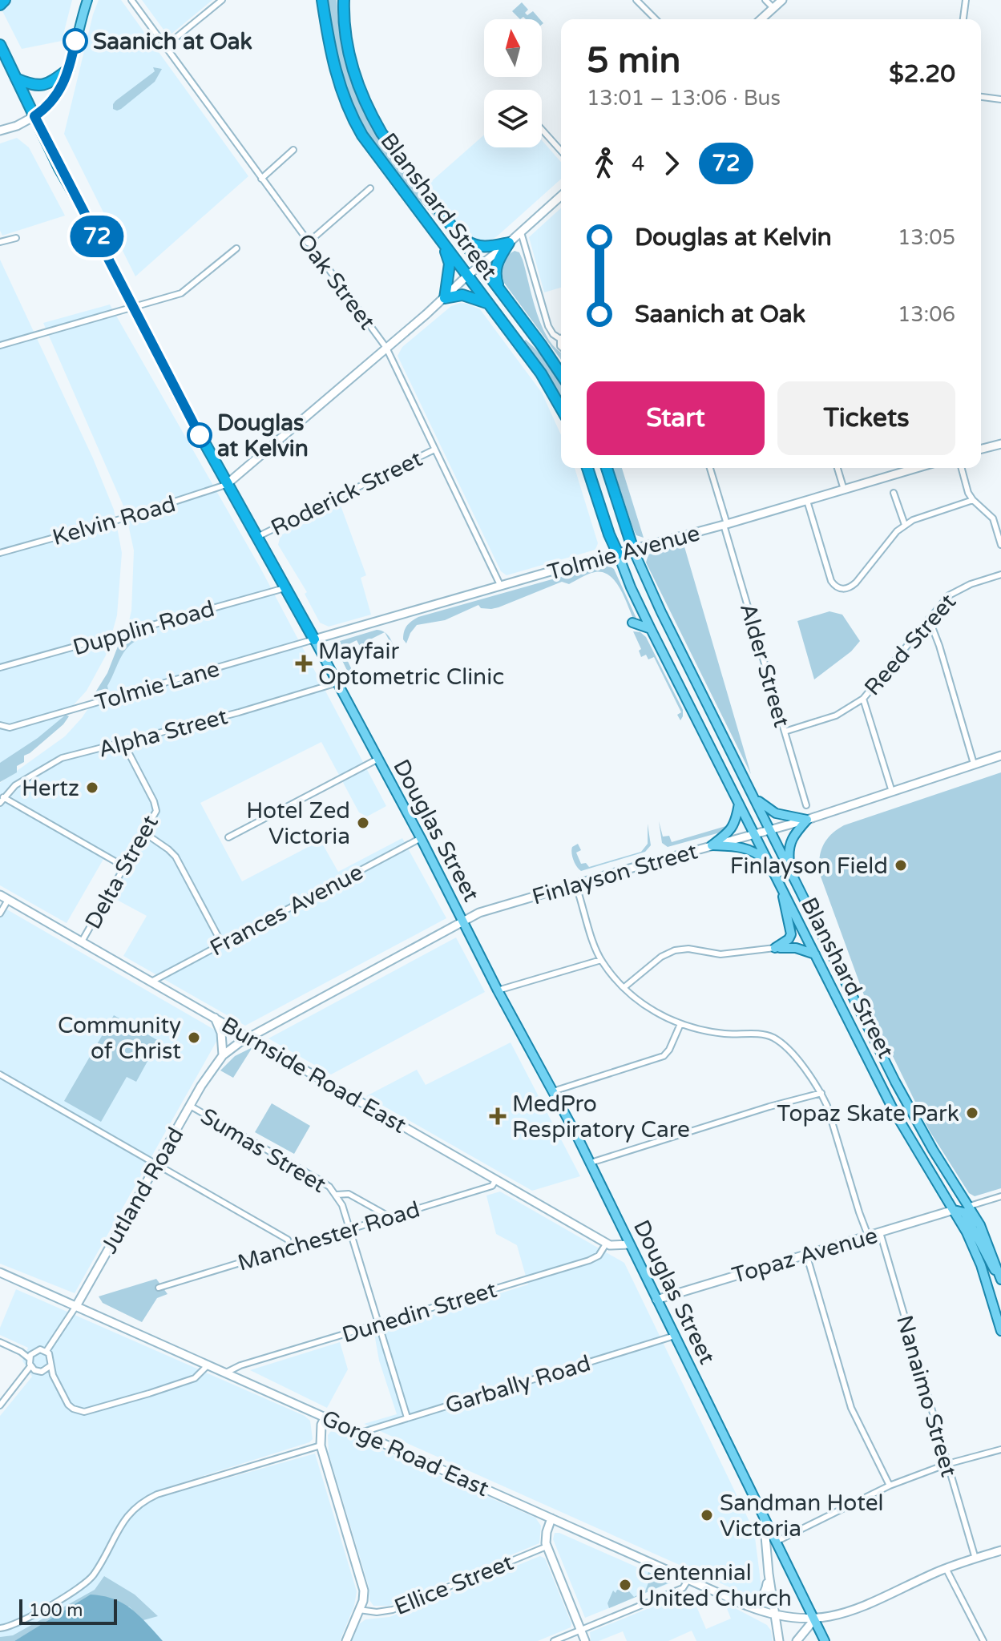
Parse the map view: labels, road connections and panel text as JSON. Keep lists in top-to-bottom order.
{
  "streets": {
    "highway": ["Blanshard Street", "Douglas Street"],
    "main road": [
      "Tolmie Avenue",
      "Finlayson Street",
      "Burnside Road East",
      "Jutland Road",
      "Topaz Avenue",
      "Gorge Road East"
    ],
    "street": [
      "Oak Street",
      "Roderick Street",
      "Kelvin Road",
      "Dupplin Road",
      "Reed Street",
      "Alder Street",
      "Tolmie Lane",
      "Alpha Street",
      "Delta Street",
      "Frances Avenue",
      "Sumas Street",
      "Manchester Road",
      "Dunedin Street",
      "Garbally Road",
      "Nanaimo Street",
      "Ellice Street"
    ]
  },
  "crossings": [
    ["Blanshard Street", "Tolmie Avenue"],
    ["Blanshard Street", "Finlayson Street"],
    ["Blanshard Street", "Topaz Avenue"],
    ["Oak Street", "Roderick Street"],
    ["Oak Street", "Tolmie Avenue"],
    ["Roderick Street", "Douglas Street"],
    ["Kelvin Road", "Douglas Street"],
    ["Tolmie Avenue", "Alder Street"],
    ["Tolmie Avenue", "Tolmie Lane"],
    ["Tolmie Avenue", "Douglas Street"],
    ["Dupplin Road", "Douglas Street"],
    ["Reed Street", "Alder Street"],
    ["Tolmie Lane", "Douglas Street"],
    ["Alpha Street", "Douglas Street"],
    ["Alpha Street", "Delta Street"],
    ["Douglas Street", "Finlayson Street"],
    ["Douglas Street", "Frances Avenue"],
    ["Douglas Street", "Burnside Road East"],
    ["Douglas Street", "Topaz Avenue"],
    ["Douglas Street", "Garbally Road"],
    ["Douglas Street", "Gorge Road East"],
    ["Delta Street", "Burnside Road East"],
    ["Finlayson Street", "Burnside Road East"],
    ["Finlayson Street", "Jutland Road"],
    ["Frances Avenue", "Burnside Road East"],
    ["Burnside Road East", "Jutland Road"],
    ["Burnside Road East", "Manchester Road"],
    ["Burnside Road East", "Dunedin Street"],
    ["Sumas Street", "Jutland Road"],
    ["Sumas Street", "Manchester Road"],
    ["Sumas Street", "Dunedin Street"],
    ["Sumas Street", "Garbally Road"],
    ["Jutland Road", "Gorge Road East"],
    ["Topaz Avenue", "Nanaimo Street"],
    ["Dunedin Street", "Gorge Road East"],
    ["Garbally Road", "Gorge Road East"],
    ["Nanaimo Street", "Gorge Road East"]
  ],
  "places": {
    "other": [
      "Saanich at Oak",
      "Douglas at Kelvin",
      "Hertz",
      "Hotel Zed Victoria",
      "Finlayson Field",
      "Community of Christ",
      "Topaz Skate Park",
      "Sandman Hotel Victoria",
      "Centennial United Church"
    ],
    "health": ["Mayfair Optometric Clinic", "MedPro Respiratory Care"]
  },
  "lines": ["bus line 72"],
  "scale_bar": "100 m",
  "north": "top",
  "page": {
    "on_map": "72",
    "heading": ["5 min", "13:01 – 13:06 · Bus", "$2.20"],
    "legs": ["4", "72"],
    "list": [
      {
        "name": "Douglas at Kelvin",
        "value": "13:05"
      },
      {
        "name": "Saanich at Oak",
        "value": "13:06"
      }
    ],
    "buttons": ["Start", "Tickets"],
    "scale": "100 m"
  }
}
